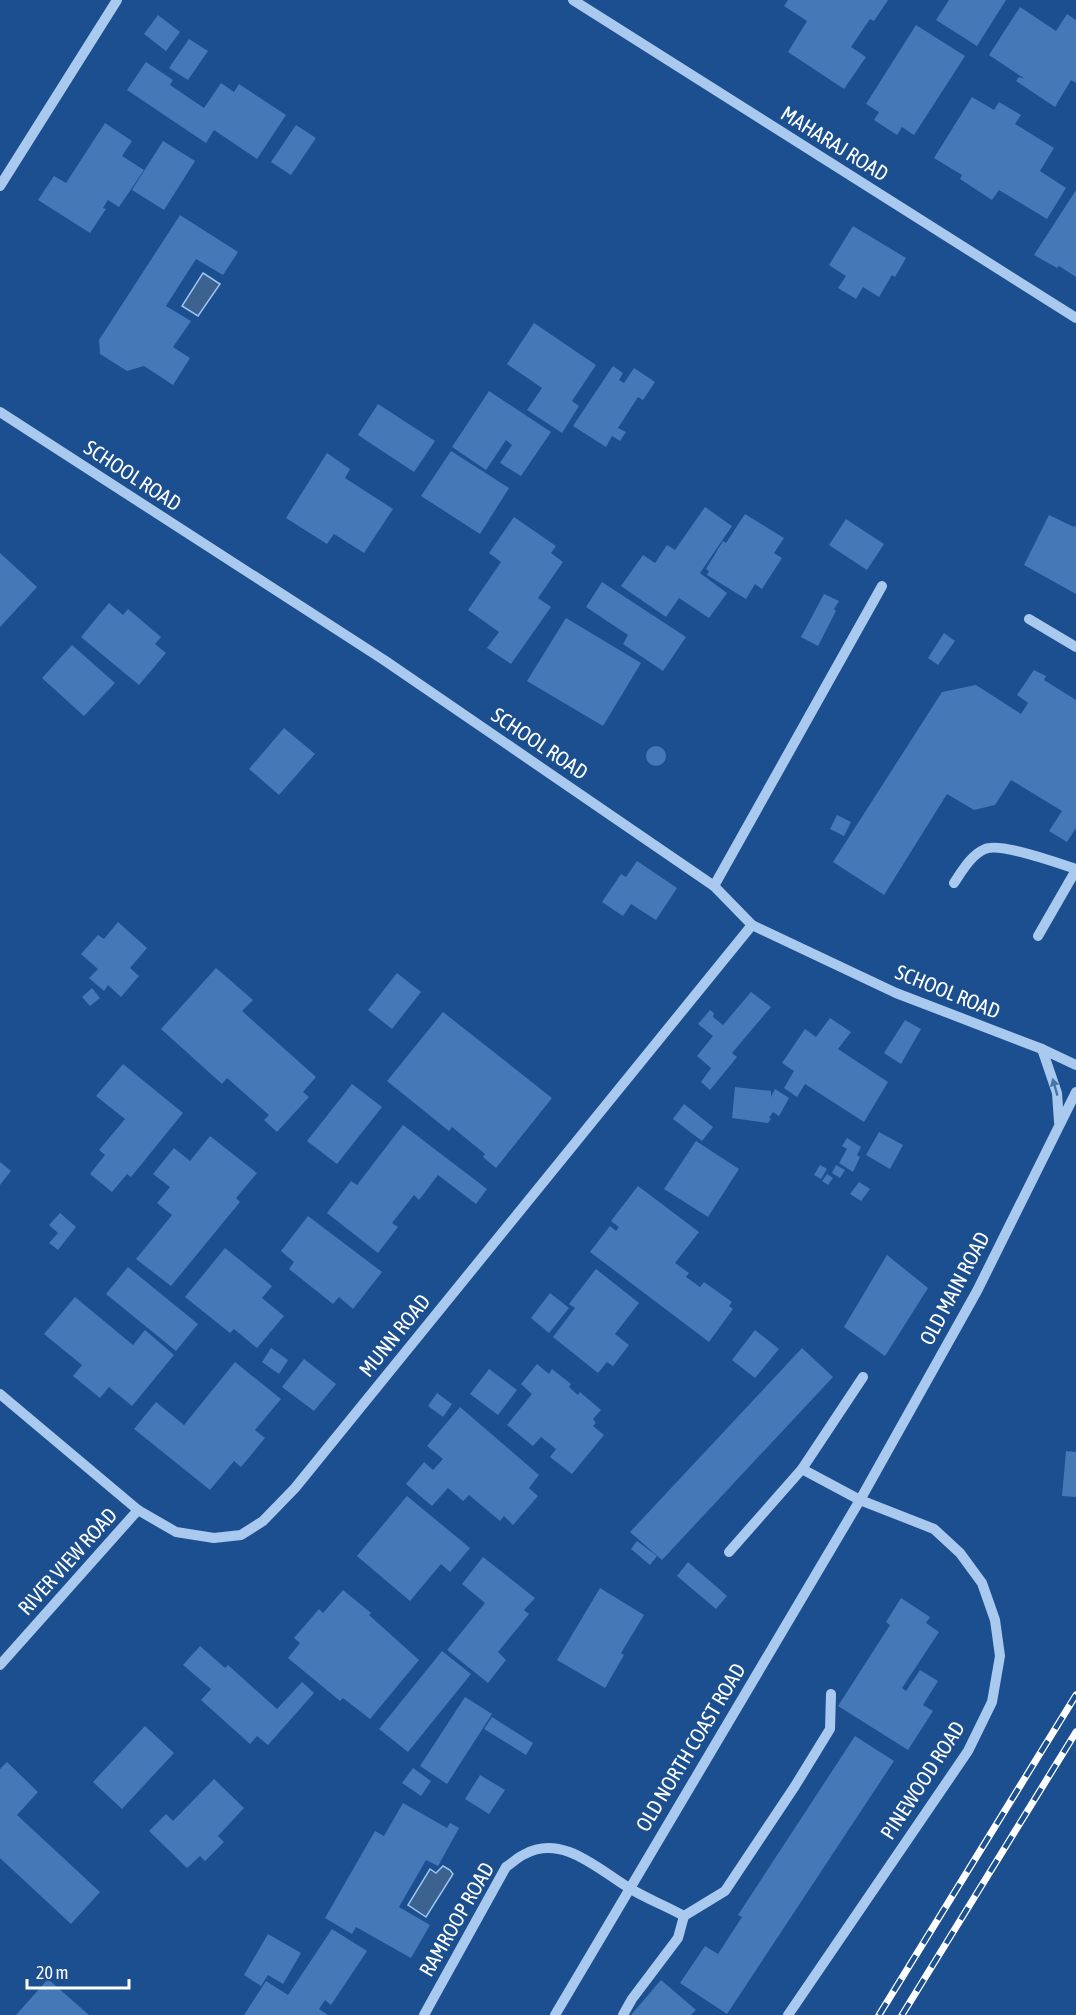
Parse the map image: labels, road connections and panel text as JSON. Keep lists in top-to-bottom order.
{
  "streets": {
    "street": [
      "MAHARAJ ROAD",
      "SCHOOL ROAD",
      "OLD MAIN ROAD",
      "MUNN ROAD",
      "RIVER VIEW ROAD",
      "OLD NORTH COAST ROAD",
      "PINEWOOD ROAD",
      "RAMROOP ROAD"
    ]
  },
  "crossings": [
    ["SCHOOL ROAD", "MUNN ROAD"],
    ["OLD MAIN ROAD", "OLD NORTH COAST ROAD"],
    ["OLD MAIN ROAD", "PINEWOOD ROAD"],
    ["MUNN ROAD", "RIVER VIEW ROAD"],
    ["OLD NORTH COAST ROAD", "PINEWOOD ROAD"],
    ["OLD NORTH COAST ROAD", "RAMROOP ROAD"]
  ],
  "scale_bar": "20 m"
}
